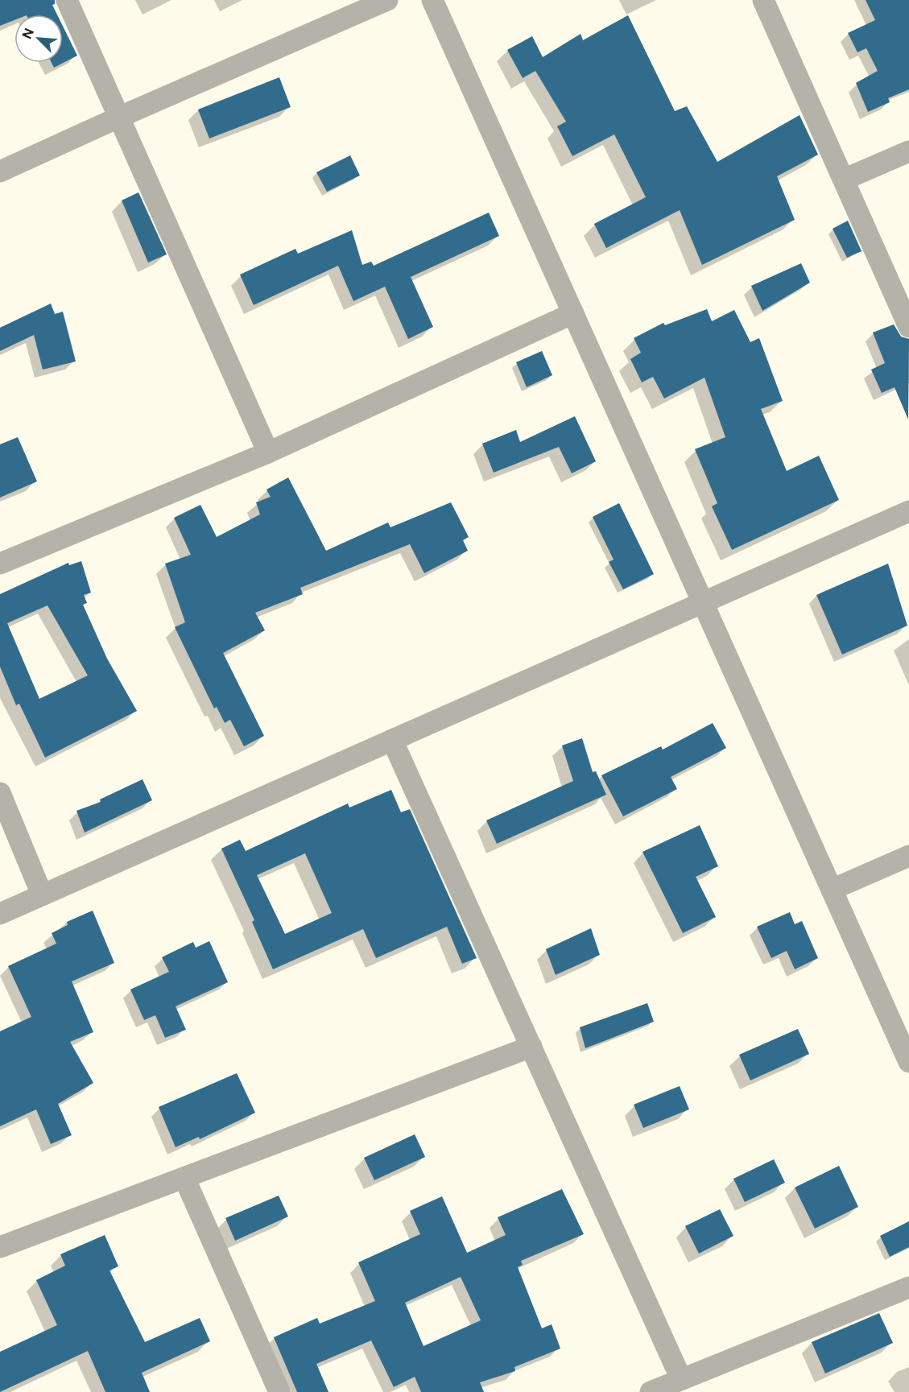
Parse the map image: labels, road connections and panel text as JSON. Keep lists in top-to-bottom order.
{
  "north": "top left"
}
